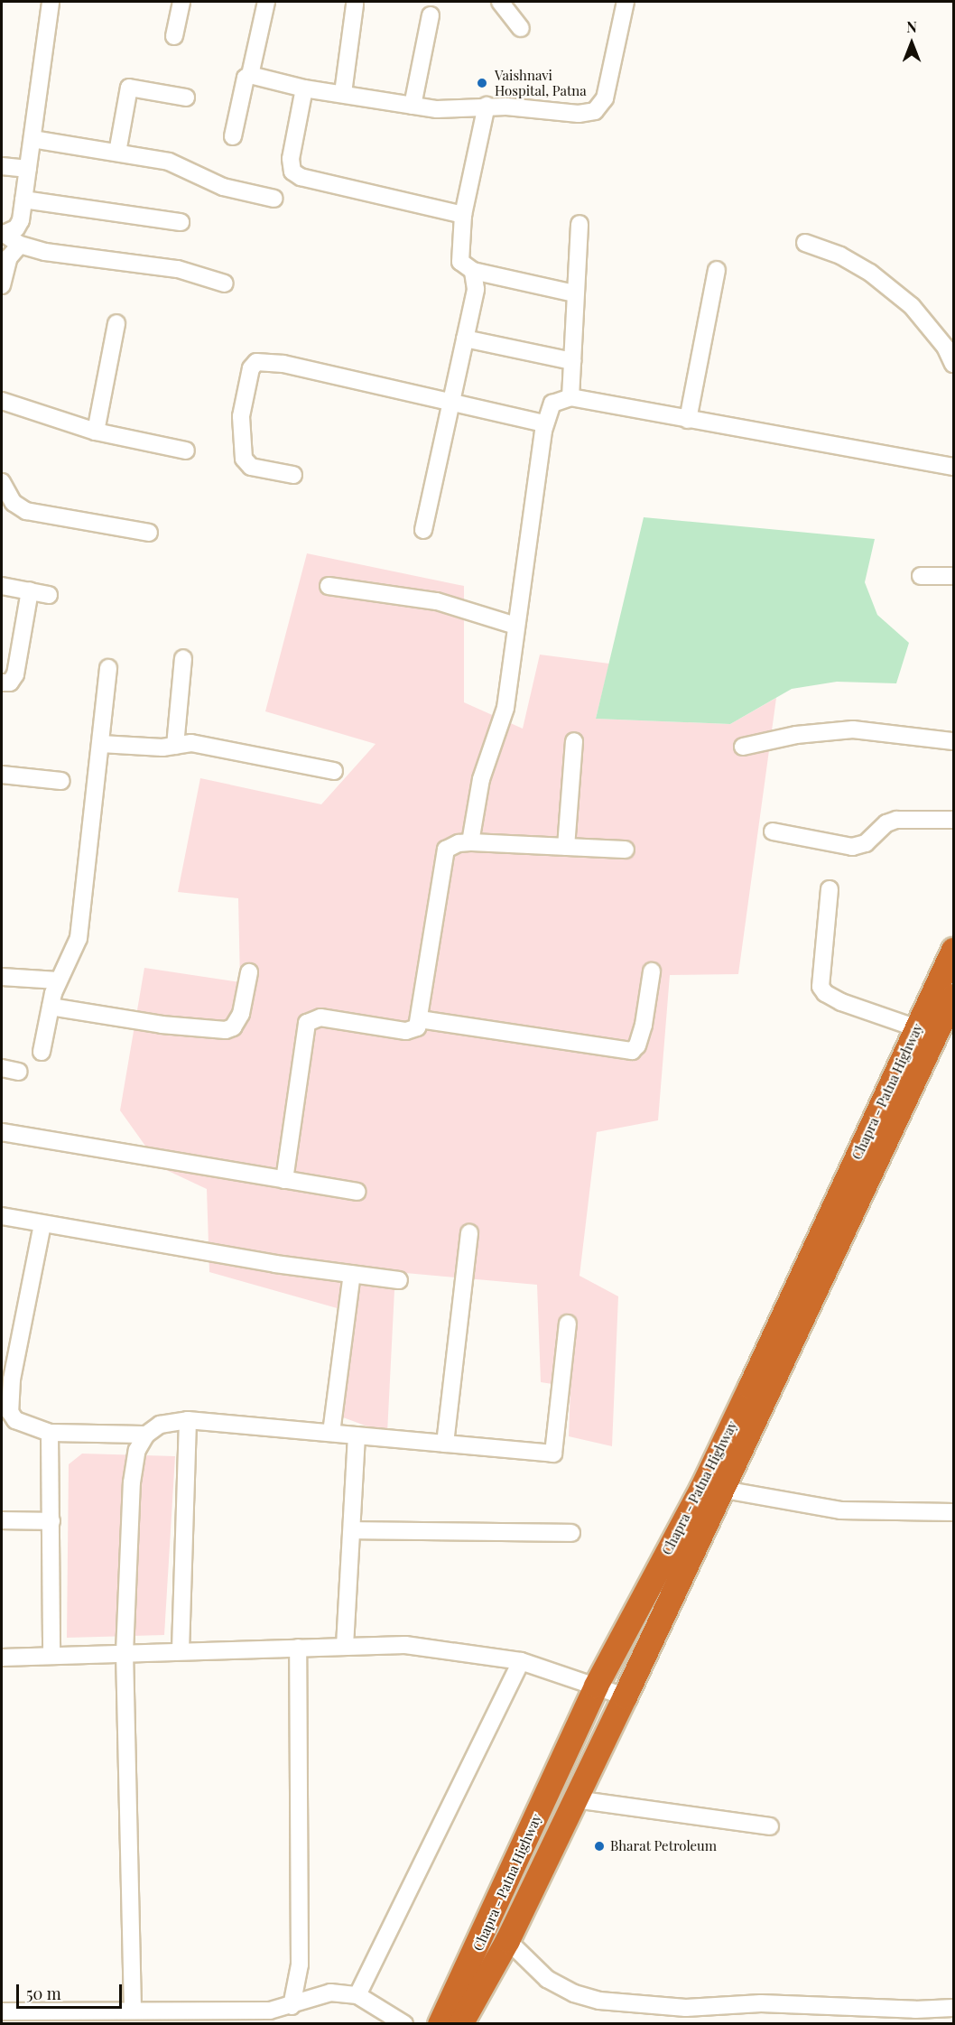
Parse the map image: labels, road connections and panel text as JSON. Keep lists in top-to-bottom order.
{
  "streets": {
    "highway": ["Chapra - Patna Highway"]
  },
  "places": ["Vaishnavi Hospital, Patna", "Bharat Petroleum"],
  "scale_bar": "50 m",
  "north": "top"
}
